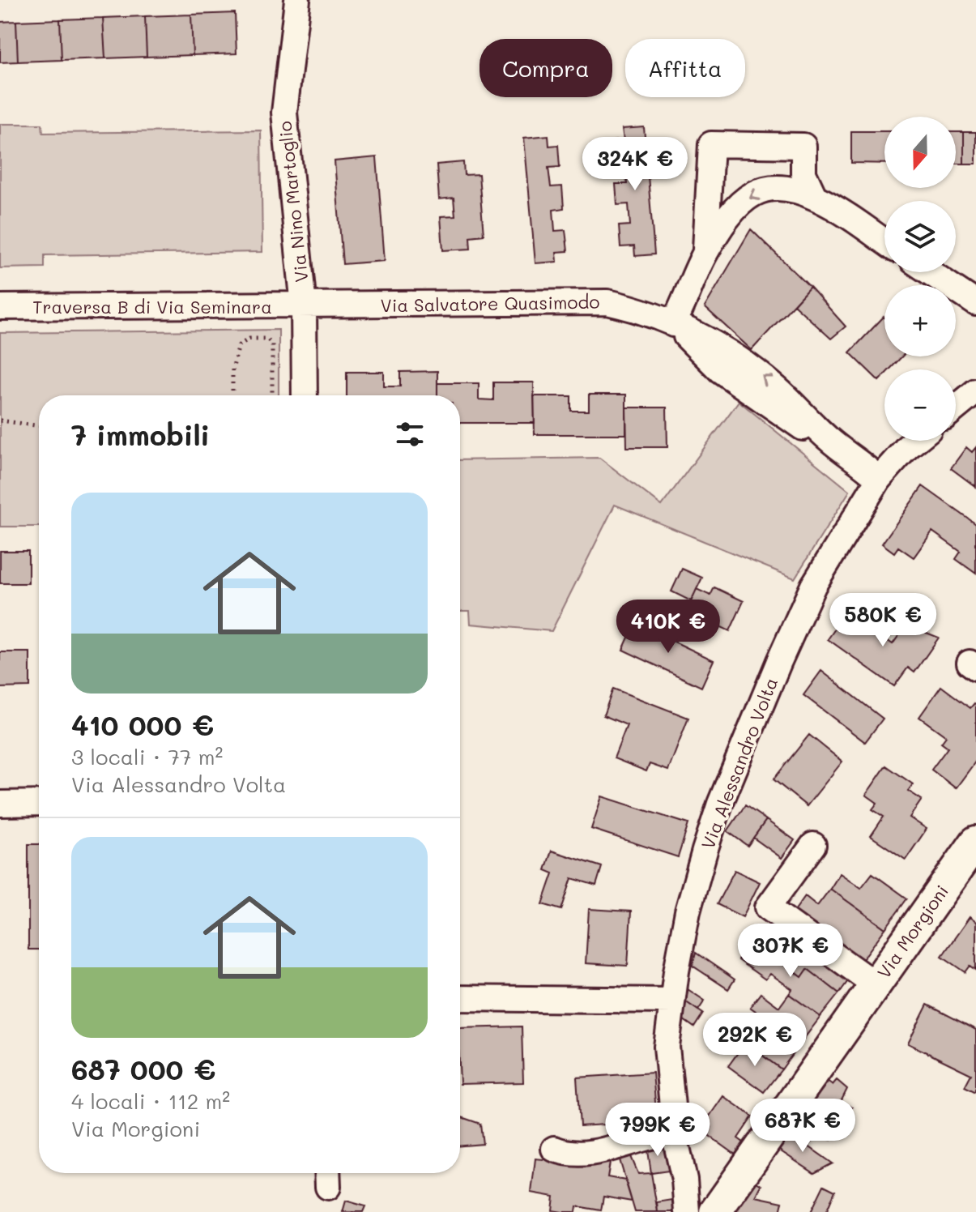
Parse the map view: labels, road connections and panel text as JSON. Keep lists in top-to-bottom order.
{
  "streets": {
    "main road": ["Via Morgioni"],
    "street": [
      "Via Nino Martoglio",
      "Via Salvatore Quasimodo",
      "Traversa B di Via Seminara",
      "Via Alessandro Volta"
    ]
  },
  "crossings": [
    ["Via Nino Martoglio", "Via Salvatore Quasimodo"],
    ["Via Nino Martoglio", "Traversa B di Via Seminara"],
    ["Via Salvatore Quasimodo", "Traversa B di Via Seminara"],
    ["Via Salvatore Quasimodo", "Via Alessandro Volta"],
    ["Via Alessandro Volta", "Via Morgioni"]
  ],
  "north": "bottom",
  "page": {
    "chip": ["Compra", "Affitta"],
    "map_buttons": ["+", "−"],
    "price": [
      "324K €",
      "580K €",
      "410K €",
      "307K €",
      "292K €",
      "687K €",
      "799K €"
    ],
    "heading": "7 immobili",
    "list": [
      {
        "name": "410 000 €",
        "note": "3 locali · 77 m² · Via Alessandro Volta"
      },
      {
        "name": "687 000 €",
        "note": "4 locali · 112 m² · Via Morgioni"
      }
    ]
  }
}
